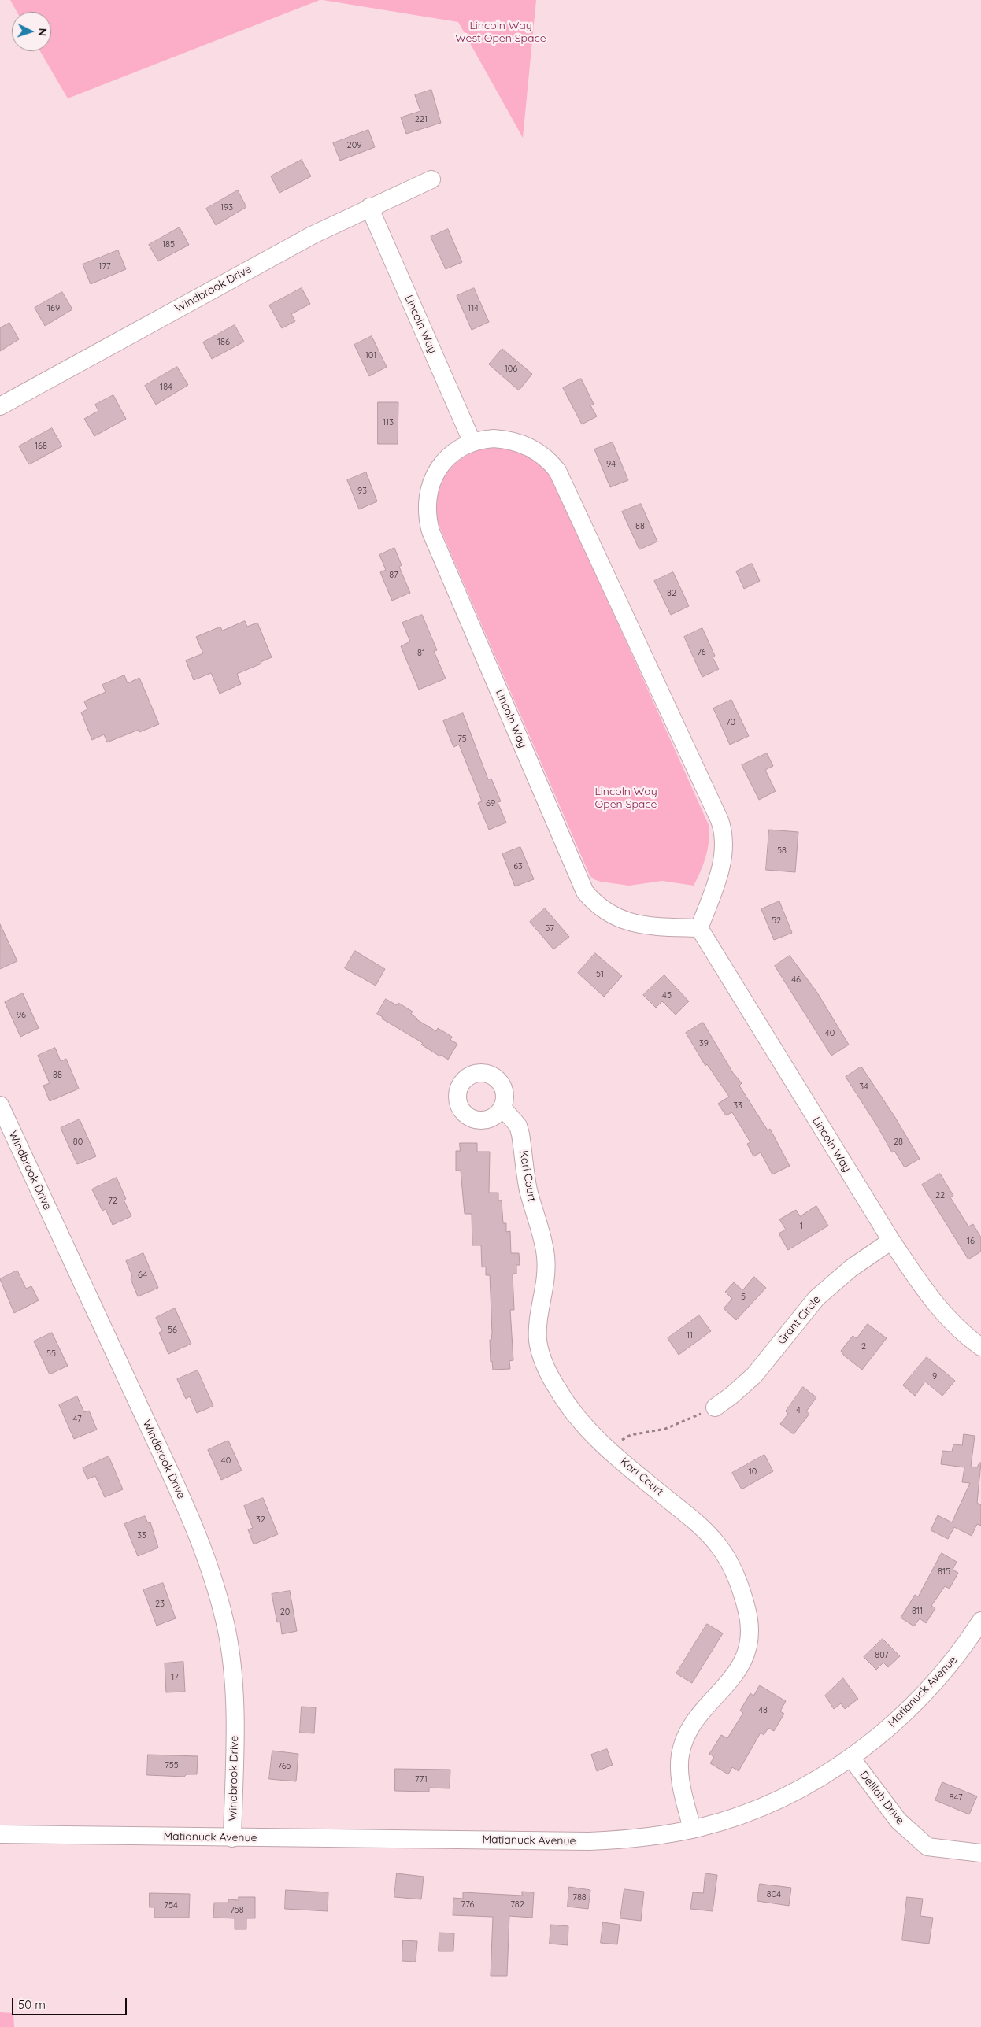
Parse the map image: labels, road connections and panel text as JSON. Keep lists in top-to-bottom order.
{
  "streets": {
    "street": [
      "Windbrook Drive",
      "Lincoln Way",
      "Kari Court",
      "Grant Circle",
      "Matianuck Avenue",
      "Delilah Drive"
    ]
  },
  "crossings": [
    ["Windbrook Drive", "Lincoln Way"],
    ["Windbrook Drive", "Matianuck Avenue"],
    ["Lincoln Way", "Grant Circle"],
    ["Kari Court", "Matianuck Avenue"],
    ["Matianuck Avenue", "Delilah Drive"]
  ],
  "parks": ["Lincoln Way West Open Space", "Lincoln Way Open Space"],
  "house_numbers": [
    "221",
    "209",
    "193",
    "185",
    "177",
    "169",
    "114",
    "186",
    "101",
    "106",
    "184",
    "113",
    "168",
    "94",
    "93",
    "88",
    "87",
    "82",
    "76",
    "81",
    "70",
    "75",
    "69",
    "58",
    "63",
    "52",
    "57",
    "51",
    "46",
    "45",
    "96",
    "40",
    "39",
    "88",
    "34",
    "33",
    "80",
    "28",
    "22",
    "72",
    "1",
    "16",
    "64",
    "5",
    "56",
    "11",
    "2",
    "55",
    "9",
    "4",
    "47",
    "40",
    "10",
    "32",
    "33",
    "815",
    "23",
    "811",
    "20",
    "807",
    "17",
    "48",
    "755",
    "765",
    "771",
    "847",
    "804",
    "788",
    "776",
    "782",
    "754",
    "758"
  ],
  "scale_bar": "50 m",
  "north": "right"
}
